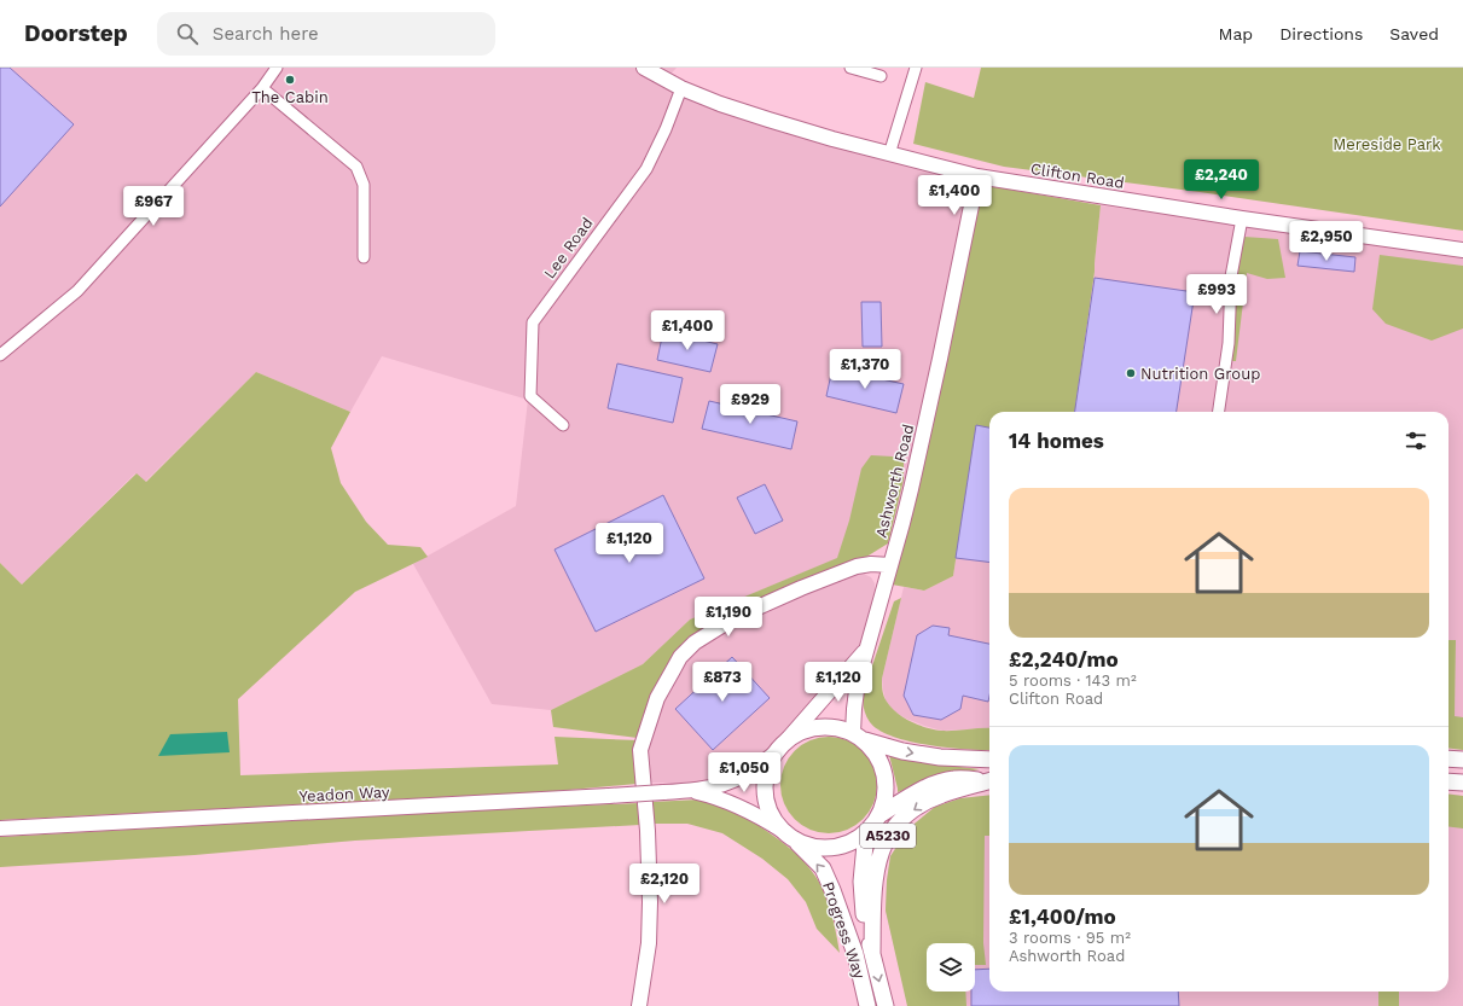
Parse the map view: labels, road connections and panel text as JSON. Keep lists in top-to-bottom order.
{
  "streets": {
    "main road": ["A5230", "Progress Way"],
    "street": [
      "Clifton Road",
      "Lee Road",
      "Ashworth Road",
      "Yeadon Way"
    ]
  },
  "crossings": [
    ["Clifton Road", "Lee Road"],
    ["Clifton Road", "Ashworth Road"],
    ["Ashworth Road", "Yeadon Way"],
    ["Ashworth Road", "A5230"],
    ["Ashworth Road", "Progress Way"],
    ["Yeadon Way", "A5230"],
    ["Yeadon Way", "Progress Way"],
    ["A5230", "Progress Way"]
  ],
  "parks": ["Mereside Park"],
  "places": ["The Cabin", "Nutrition Group"],
  "page": {
    "header": "Doorstep",
    "search": "Search here",
    "nav": ["Map", "Directions", "Saved"],
    "price": [
      "£2,240",
      "£1,400",
      "£967",
      "£2,950",
      "£993",
      "£1,400",
      "£1,370",
      "£929",
      "£1,120",
      "£1,190",
      "£873",
      "£1,120",
      "£1,050",
      "£2,120"
    ],
    "heading": "14 homes",
    "list": [
      {
        "name": "£2,240/mo",
        "note": "5 rooms · 143 m² · Clifton Road"
      },
      {
        "name": "£1,400/mo",
        "note": "3 rooms · 95 m² · Ashworth Road"
      }
    ]
  }
}
